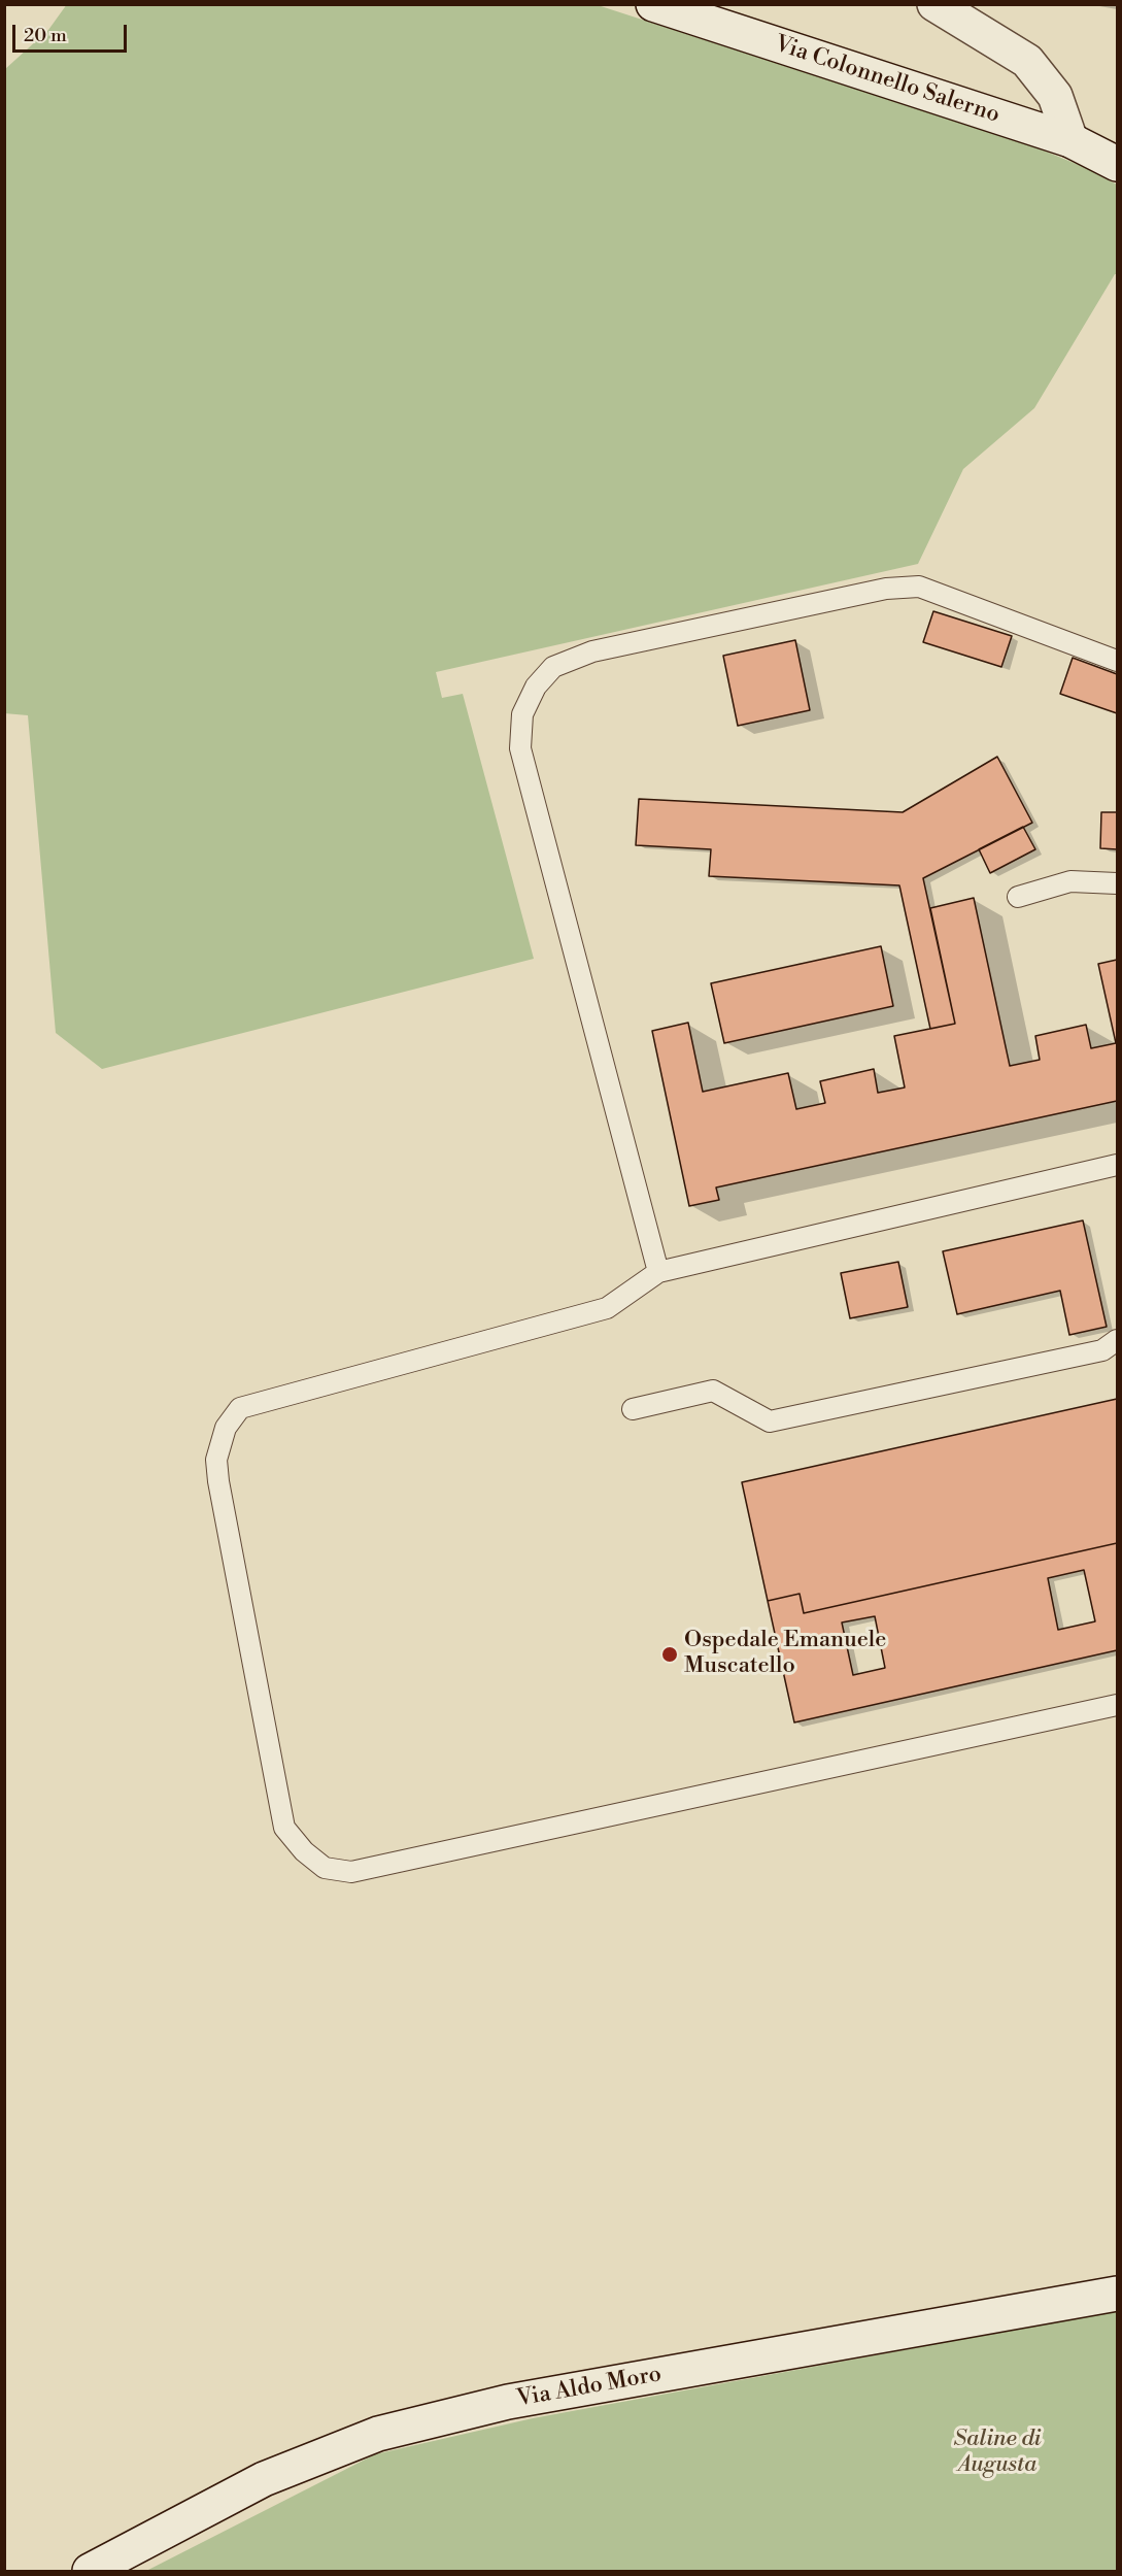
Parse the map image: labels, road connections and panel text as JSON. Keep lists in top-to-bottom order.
{
  "streets": {
    "main road": ["Via Colonnello Salerno", "Via Aldo Moro"]
  },
  "parks": ["Saline di Augusta"],
  "places": ["Ospedale Emanuele Muscatello"],
  "scale_bar": "20 m"
}
